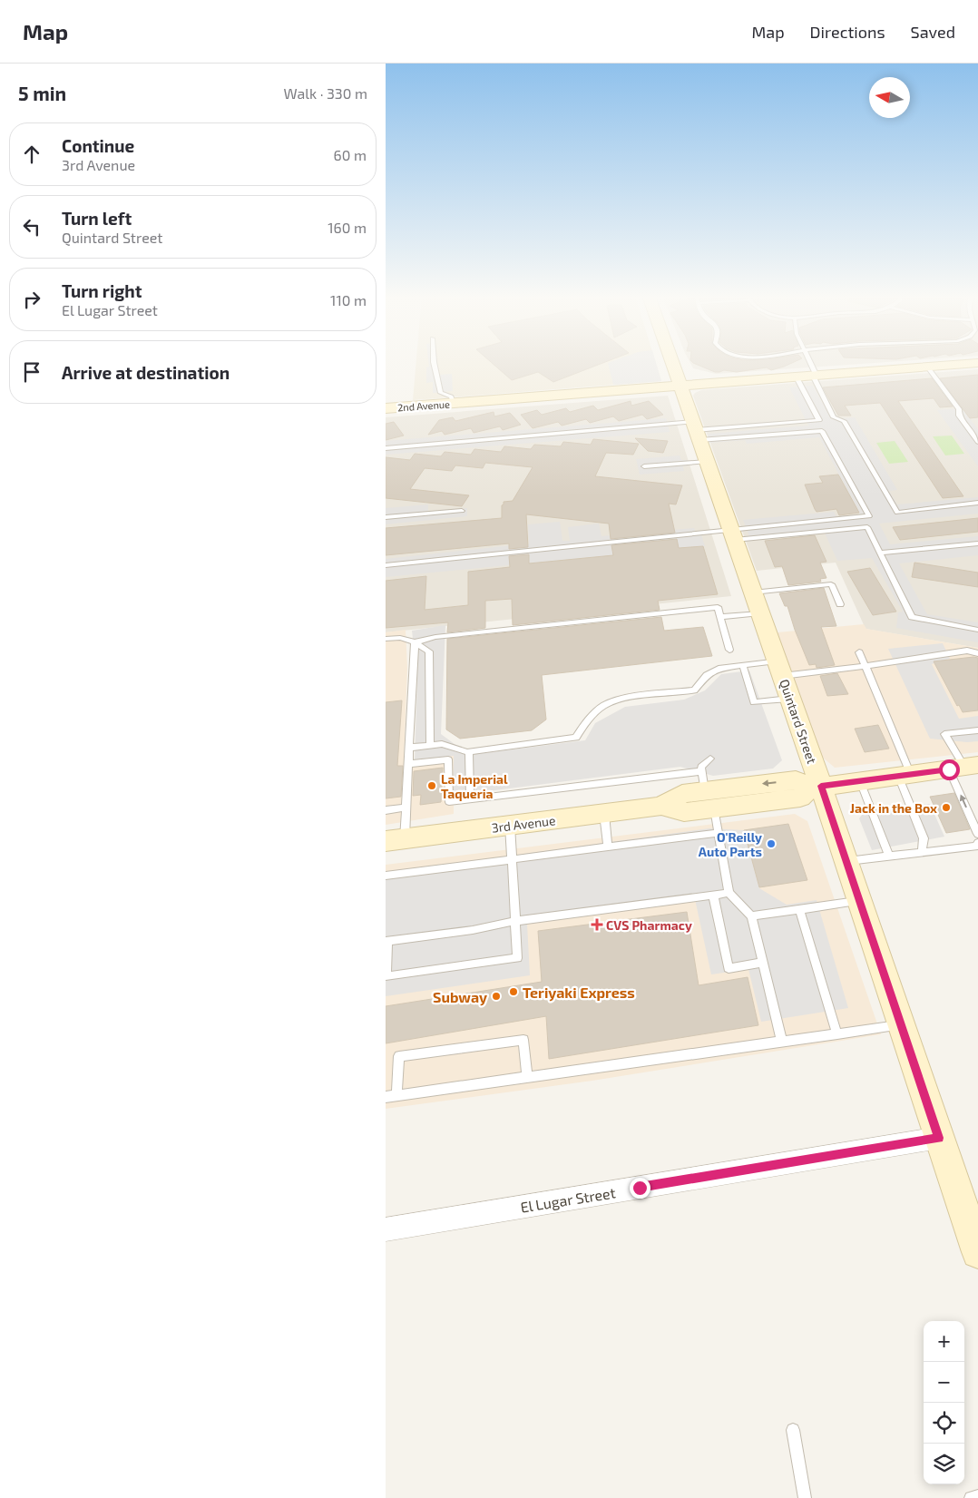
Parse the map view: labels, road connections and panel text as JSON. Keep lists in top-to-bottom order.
{
  "streets": {
    "street": [
      "2nd Avenue",
      "Quintard Street",
      "3rd Avenue",
      "El Lugar Street"
    ]
  },
  "crossings": [
    ["2nd Avenue", "Quintard Street"],
    ["Quintard Street", "3rd Avenue"],
    ["Quintard Street", "El Lugar Street"]
  ],
  "places": {
    "other": [
      "La Imperial Taqueria",
      "Jack in the Box",
      "O'Reilly Auto Parts",
      "Teriyaki Express",
      "Subway"
    ],
    "health": ["CVS Pharmacy"]
  },
  "north": "left",
  "page": {
    "header": "Map",
    "nav": ["Map", "Directions", "Saved"],
    "heading": ["5 min", "Walk · 330 m"],
    "list": [
      ["Continue", "3rd Avenue", "60 m"],
      ["Turn left", "Quintard Street", "160 m"],
      ["Turn right", "El Lugar Street", "110 m"],
      "Arrive at destination"
    ],
    "map_buttons": ["+", "−"]
  }
}
